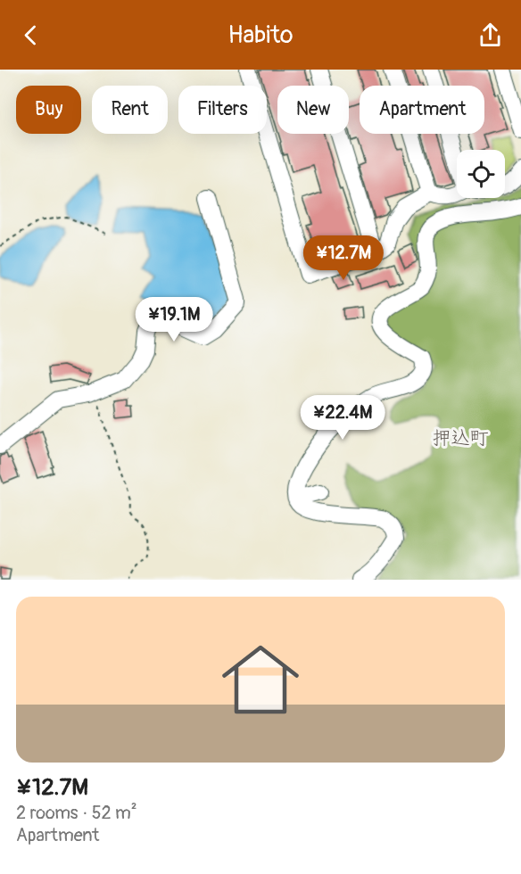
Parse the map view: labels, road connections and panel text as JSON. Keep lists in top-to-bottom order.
{
  "districts": ["押込町"],
  "page": {
    "header": "Habito",
    "chip": [
      "Buy",
      "Rent",
      "Filters",
      "New",
      "Apartment"
    ],
    "price": ["¥12.7M", "¥19.1M", "¥22.4M"],
    "list": [
      {
        "name": "¥12.7M",
        "note": "2 rooms · 52 m² · Apartment"
      }
    ]
  }
}
